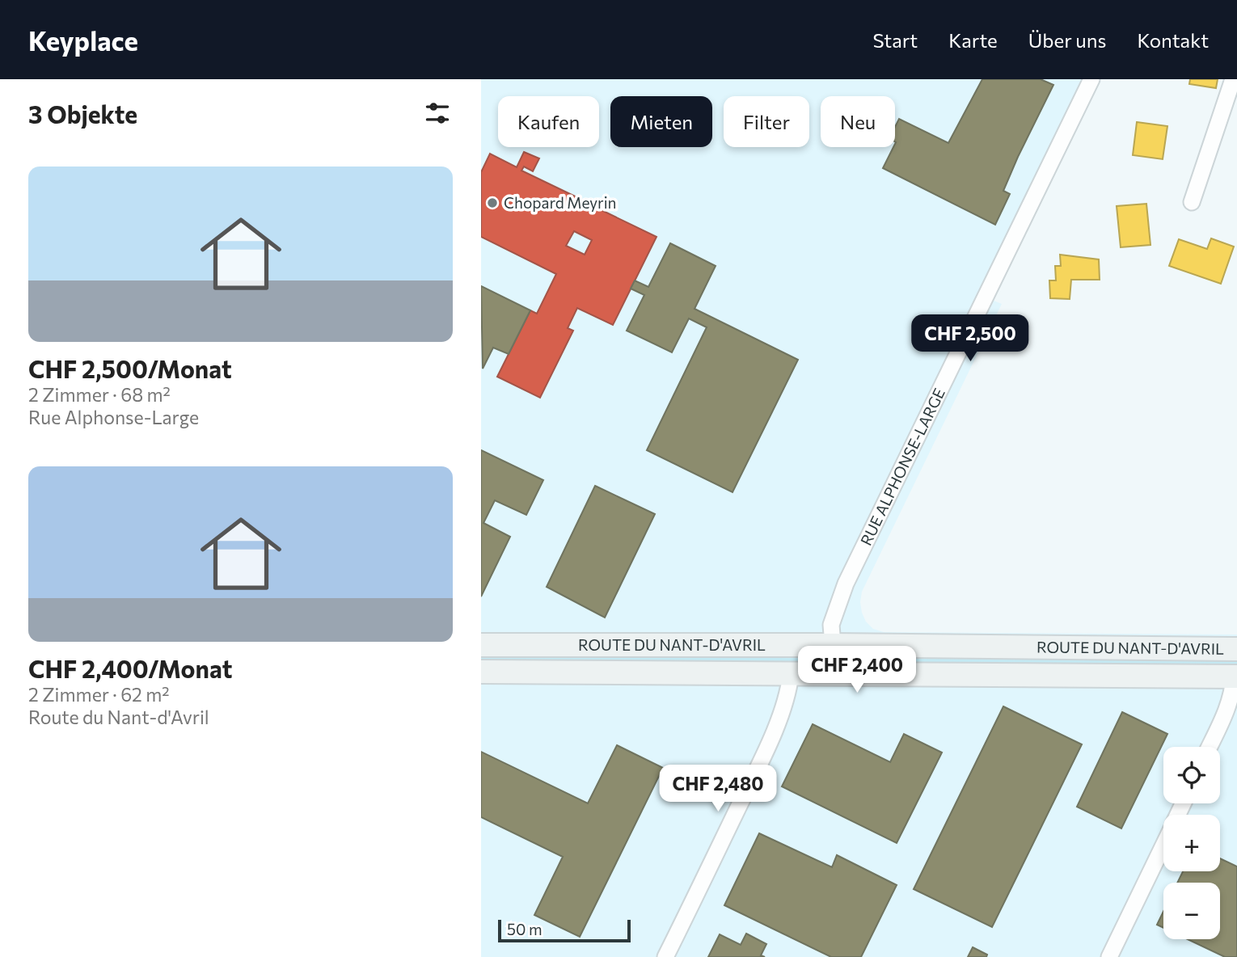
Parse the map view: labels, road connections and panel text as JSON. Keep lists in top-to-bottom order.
{
  "streets": {
    "main road": ["ROUTE DU NANT-D'AVRIL"],
    "street": ["RUE ALPHONSE-LARGE"]
  },
  "crossings": [
    ["RUE ALPHONSE-LARGE", "ROUTE DU NANT-D'AVRIL"]
  ],
  "places": ["Chopard Meyrin"],
  "scale_bar": "50 m",
  "page": {
    "header": "Keyplace",
    "nav": [
      "Start",
      "Karte",
      "Über uns",
      "Kontakt"
    ],
    "heading": "3 Objekte",
    "chip": [
      "Kaufen",
      "Mieten",
      "Filter",
      "Neu"
    ],
    "list": [
      {
        "name": "CHF 2,500/Monat",
        "note": "2 Zimmer · 68 m² · Rue Alphonse-Large"
      },
      {
        "name": "CHF 2,400/Monat",
        "note": "2 Zimmer · 62 m² · Route du Nant-d'Avril"
      }
    ],
    "price": ["CHF 2,500", "CHF 2,400", "CHF 2,480"],
    "map_buttons": ["+", "−"],
    "scale": "50 m"
  }
}
